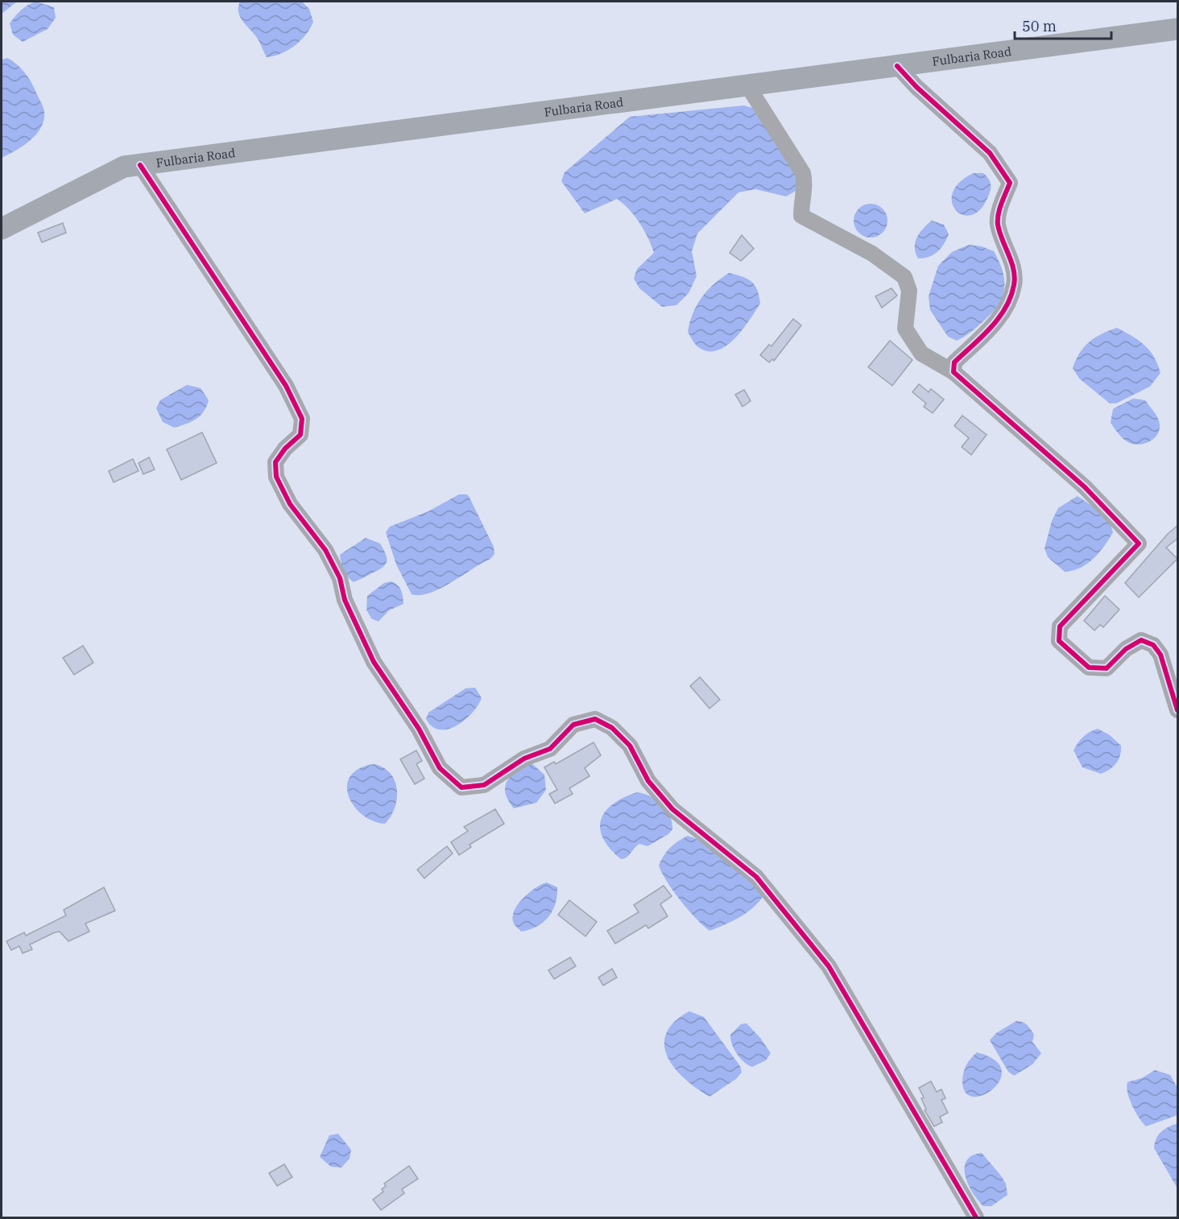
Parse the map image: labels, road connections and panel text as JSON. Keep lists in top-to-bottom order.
{
  "streets": {
    "main road": ["Fulbaria Road"]
  },
  "scale_bar": "50 m"
}
